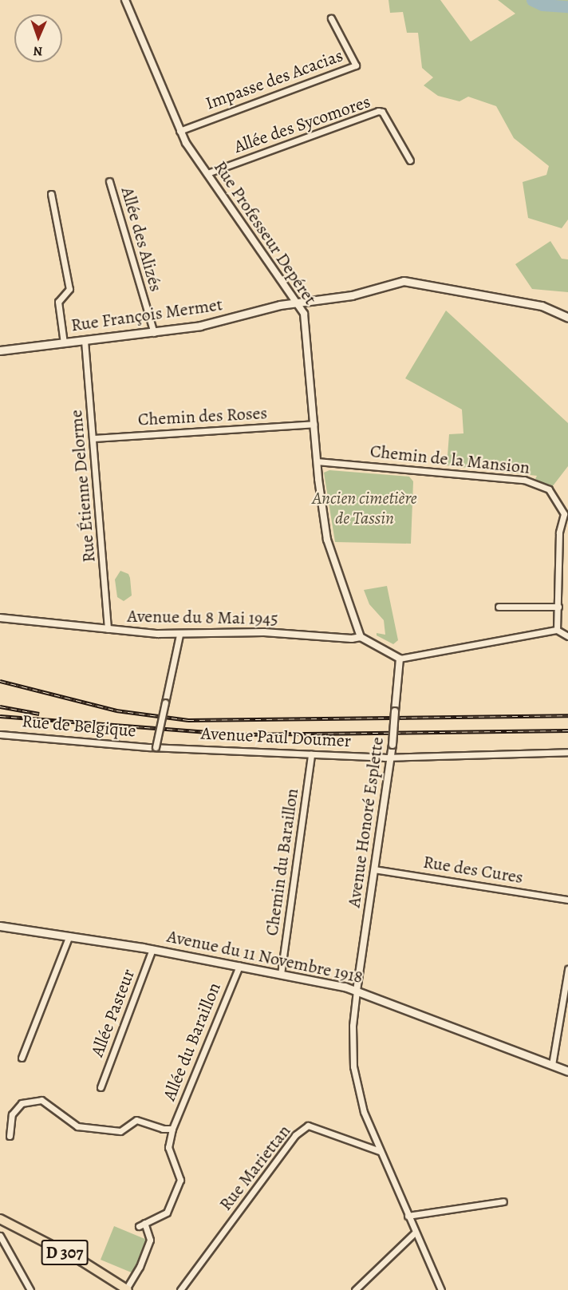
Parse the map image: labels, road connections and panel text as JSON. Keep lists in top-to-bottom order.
{
  "streets": {
    "main road": ["Rue François Mermet", "Avenue du 11 Novembre 1918", "D 307"],
    "street": [
      "Impasse des Acacias",
      "Allée des Sycomores",
      "Rue Professeur Depéret",
      "Allée des Alizés",
      "Chemin des Roses",
      "Chemin de la Mansion",
      "Rue Étienne Delorme",
      "Avenue du 8 Mai 1945",
      "Rue de Belgique",
      "Avenue Paul Doumer",
      "Avenue Honoré Esplette",
      "Chemin du Baraillon",
      "Rue des Cures",
      "Allée Pasteur",
      "Allée du Baraillon",
      "Rue Mariettan"
    ]
  },
  "crossings": [
    ["Impasse des Acacias", "Rue Professeur Depéret"],
    ["Allée des Sycomores", "Rue Professeur Depéret"],
    ["Rue Professeur Depéret", "Rue François Mermet"],
    ["Rue Professeur Depéret", "Chemin des Roses"],
    ["Rue Professeur Depéret", "Chemin de la Mansion"],
    ["Rue Professeur Depéret", "Avenue du 8 Mai 1945"],
    ["Allée des Alizés", "Rue François Mermet"],
    ["Rue François Mermet", "Rue Étienne Delorme"],
    ["Chemin des Roses", "Rue Étienne Delorme"],
    ["Rue Étienne Delorme", "Avenue du 8 Mai 1945"],
    ["Rue de Belgique", "Avenue Paul Doumer"],
    ["Avenue Paul Doumer", "Avenue Honoré Esplette"],
    ["Avenue Paul Doumer", "Chemin du Baraillon"],
    ["Avenue Honoré Esplette", "Rue des Cures"],
    ["Avenue Honoré Esplette", "Avenue du 11 Novembre 1918"],
    ["Chemin du Baraillon", "Avenue du 11 Novembre 1918"],
    ["Avenue du 11 Novembre 1918", "Allée Pasteur"],
    ["Avenue du 11 Novembre 1918", "Allée du Baraillon"],
    ["Allée du Baraillon", "D 307"]
  ],
  "parks": ["Ancien cimetière de Tassin"],
  "north": "bottom"
}
